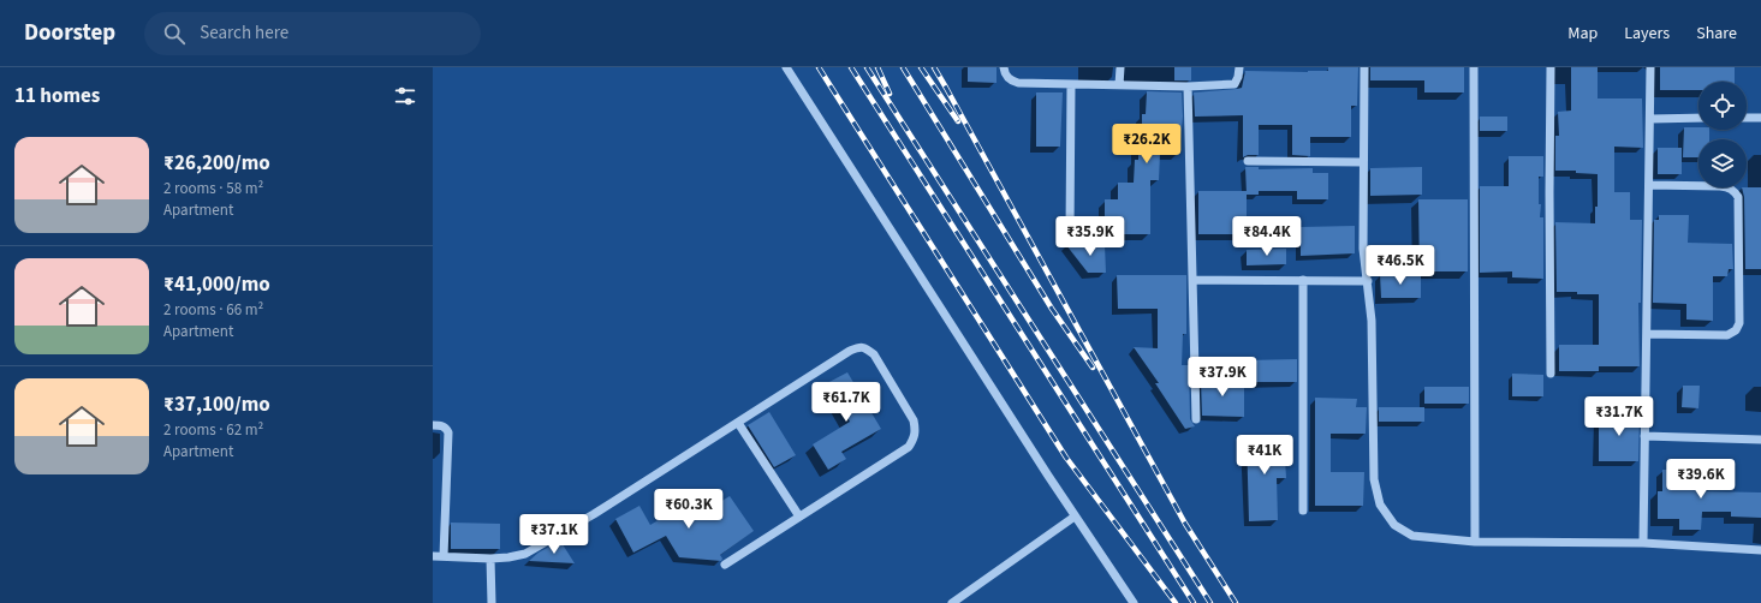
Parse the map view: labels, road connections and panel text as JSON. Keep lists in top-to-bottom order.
{
  "page": {
    "header": "Doorstep",
    "search": "Search here",
    "nav": ["Map", "Layers", "Share"],
    "heading": "11 homes",
    "price": [
      "₹26.2K",
      "₹35.9K",
      "₹84.4K",
      "₹46.5K",
      "₹37.9K",
      "₹61.7K",
      "₹31.7K",
      "₹41K",
      "₹39.6K",
      "₹60.3K",
      "₹37.1K"
    ],
    "list": [
      {
        "name": "₹26,200/mo",
        "note": "2 rooms · 58 m² · Apartment"
      },
      {
        "name": "₹41,000/mo",
        "note": "2 rooms · 66 m² · Apartment"
      },
      {
        "name": "₹37,100/mo",
        "note": "2 rooms · 62 m² · Apartment"
      }
    ]
  }
}
